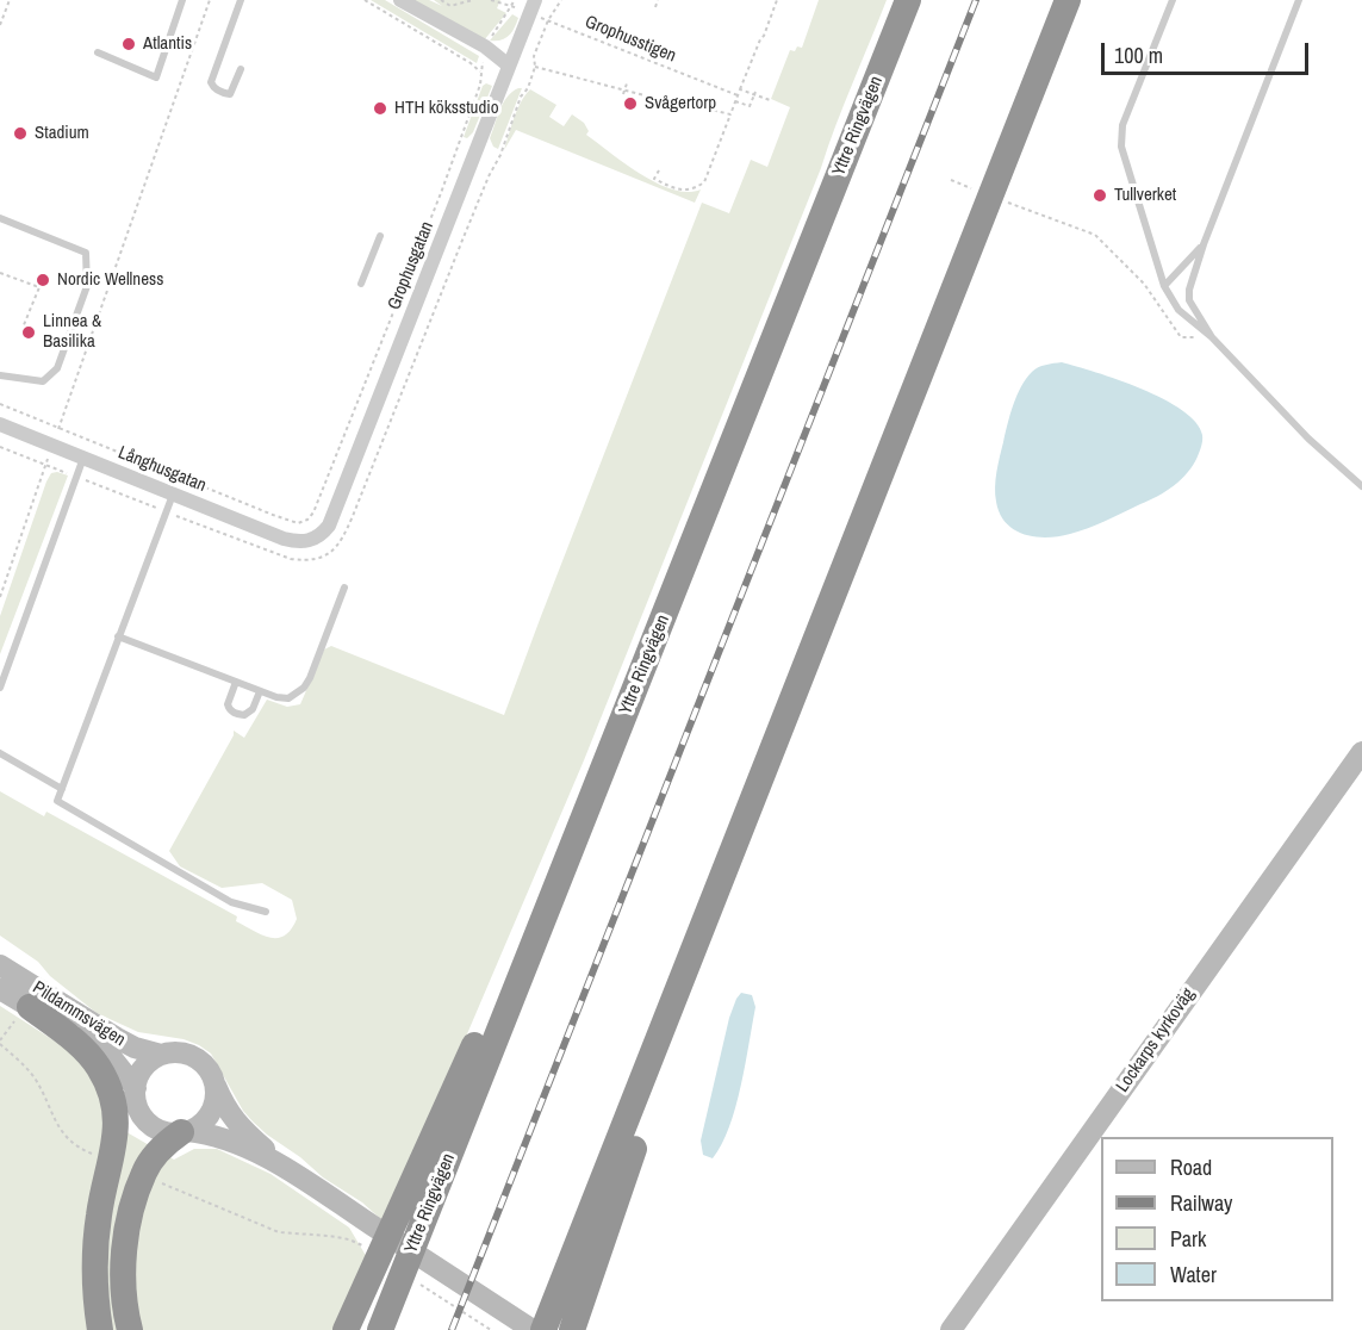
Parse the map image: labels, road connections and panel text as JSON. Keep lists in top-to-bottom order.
{
  "streets": {
    "highway": ["Yttre Ringvägen"],
    "main road": ["Pildammsvägen", "Lockarps kyrkoväg"],
    "street": ["Grophusgatan", "Långhusgatan"],
    "path": ["Grophusstigen"]
  },
  "crossings": [
    ["Grophusstigen", "Grophusgatan"],
    ["Grophusgatan", "Långhusgatan"]
  ],
  "places": [
    "Atlantis",
    "Svågertorp",
    "HTH köksstudio",
    "Stadium",
    "Tullverket",
    "Nordic Wellness",
    "Linnea & Basilika"
  ],
  "legend": [
    "Road",
    "Railway",
    "Park",
    "Water"
  ],
  "scale_bar": "100 m"
}
